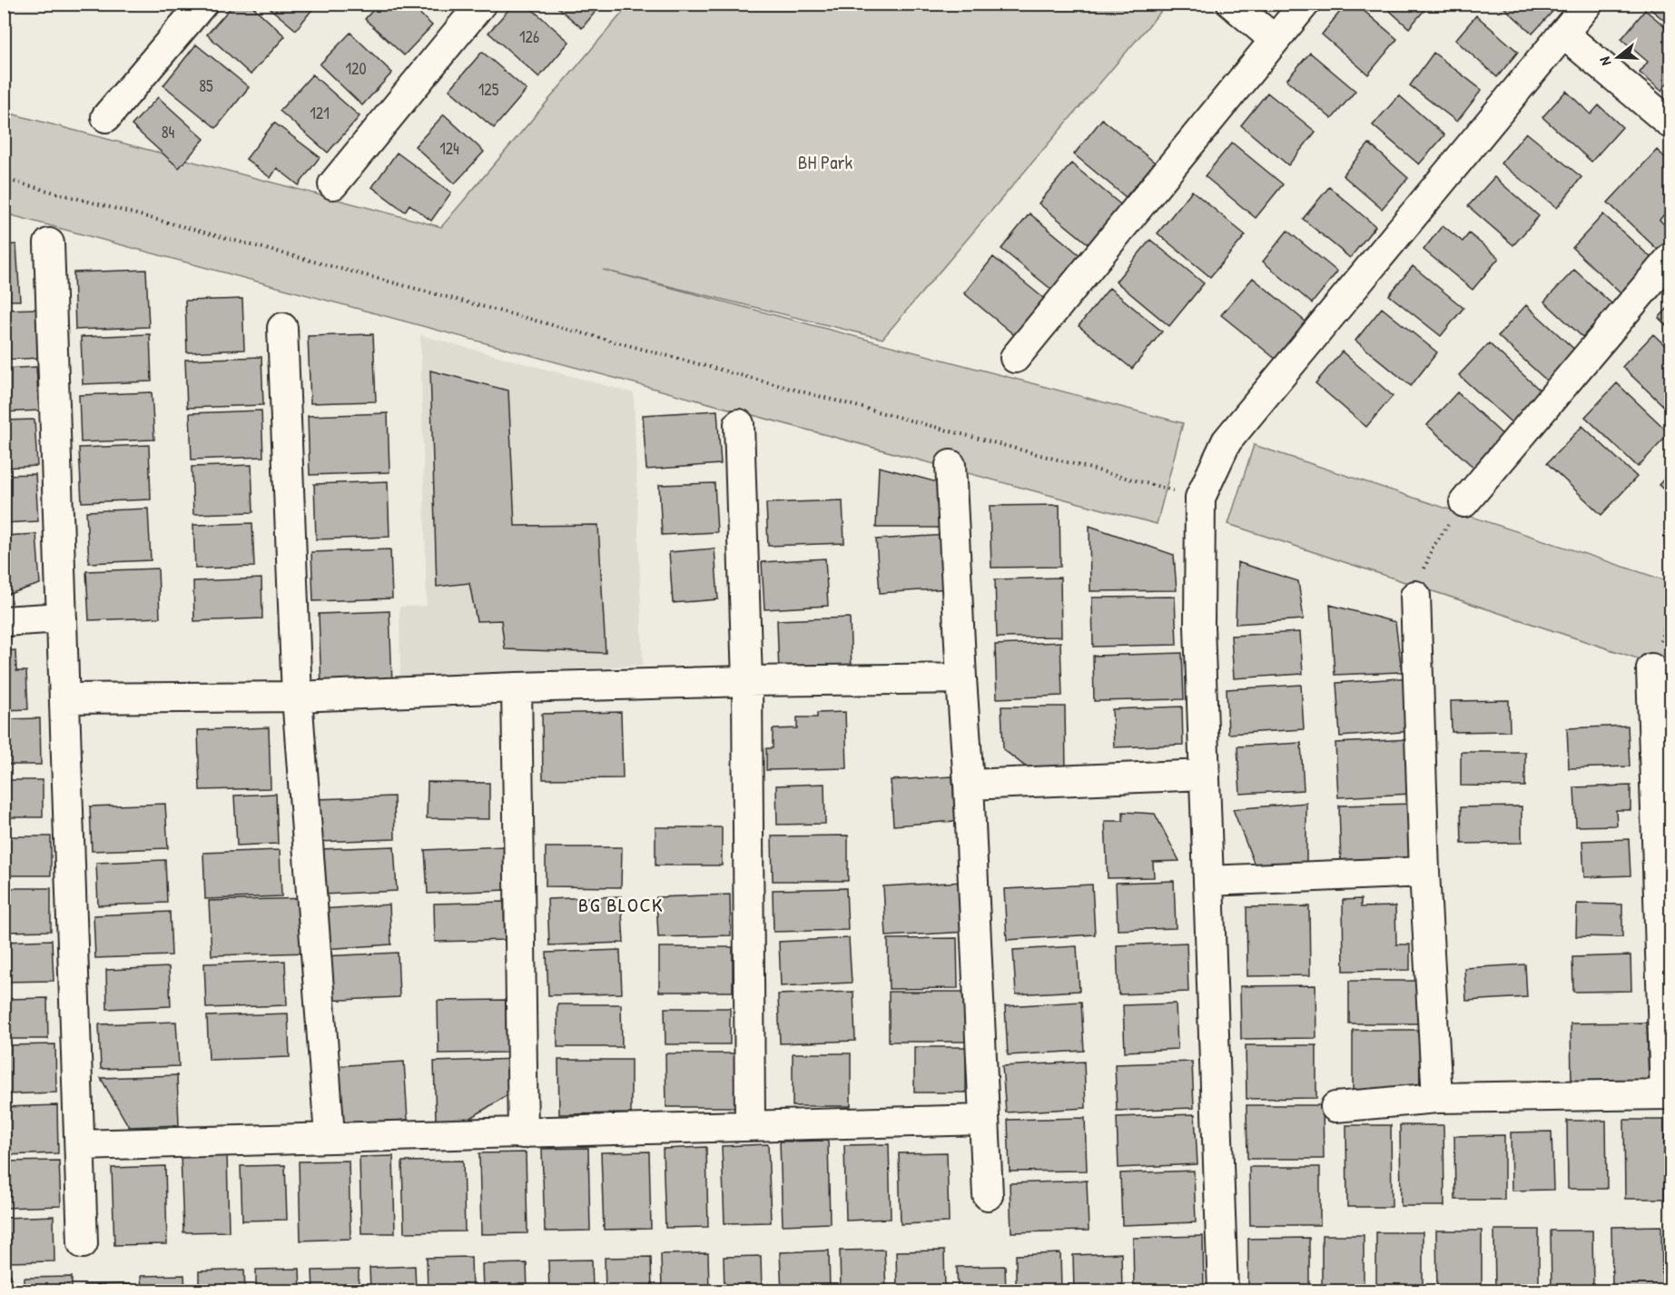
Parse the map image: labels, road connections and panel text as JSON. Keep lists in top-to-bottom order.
{
  "districts": ["BG BLOCK"],
  "parks": ["BH Park"],
  "house_numbers": [
    "126",
    "120",
    "85",
    "125",
    "121",
    "84",
    "124"
  ],
  "north": "left"
}
